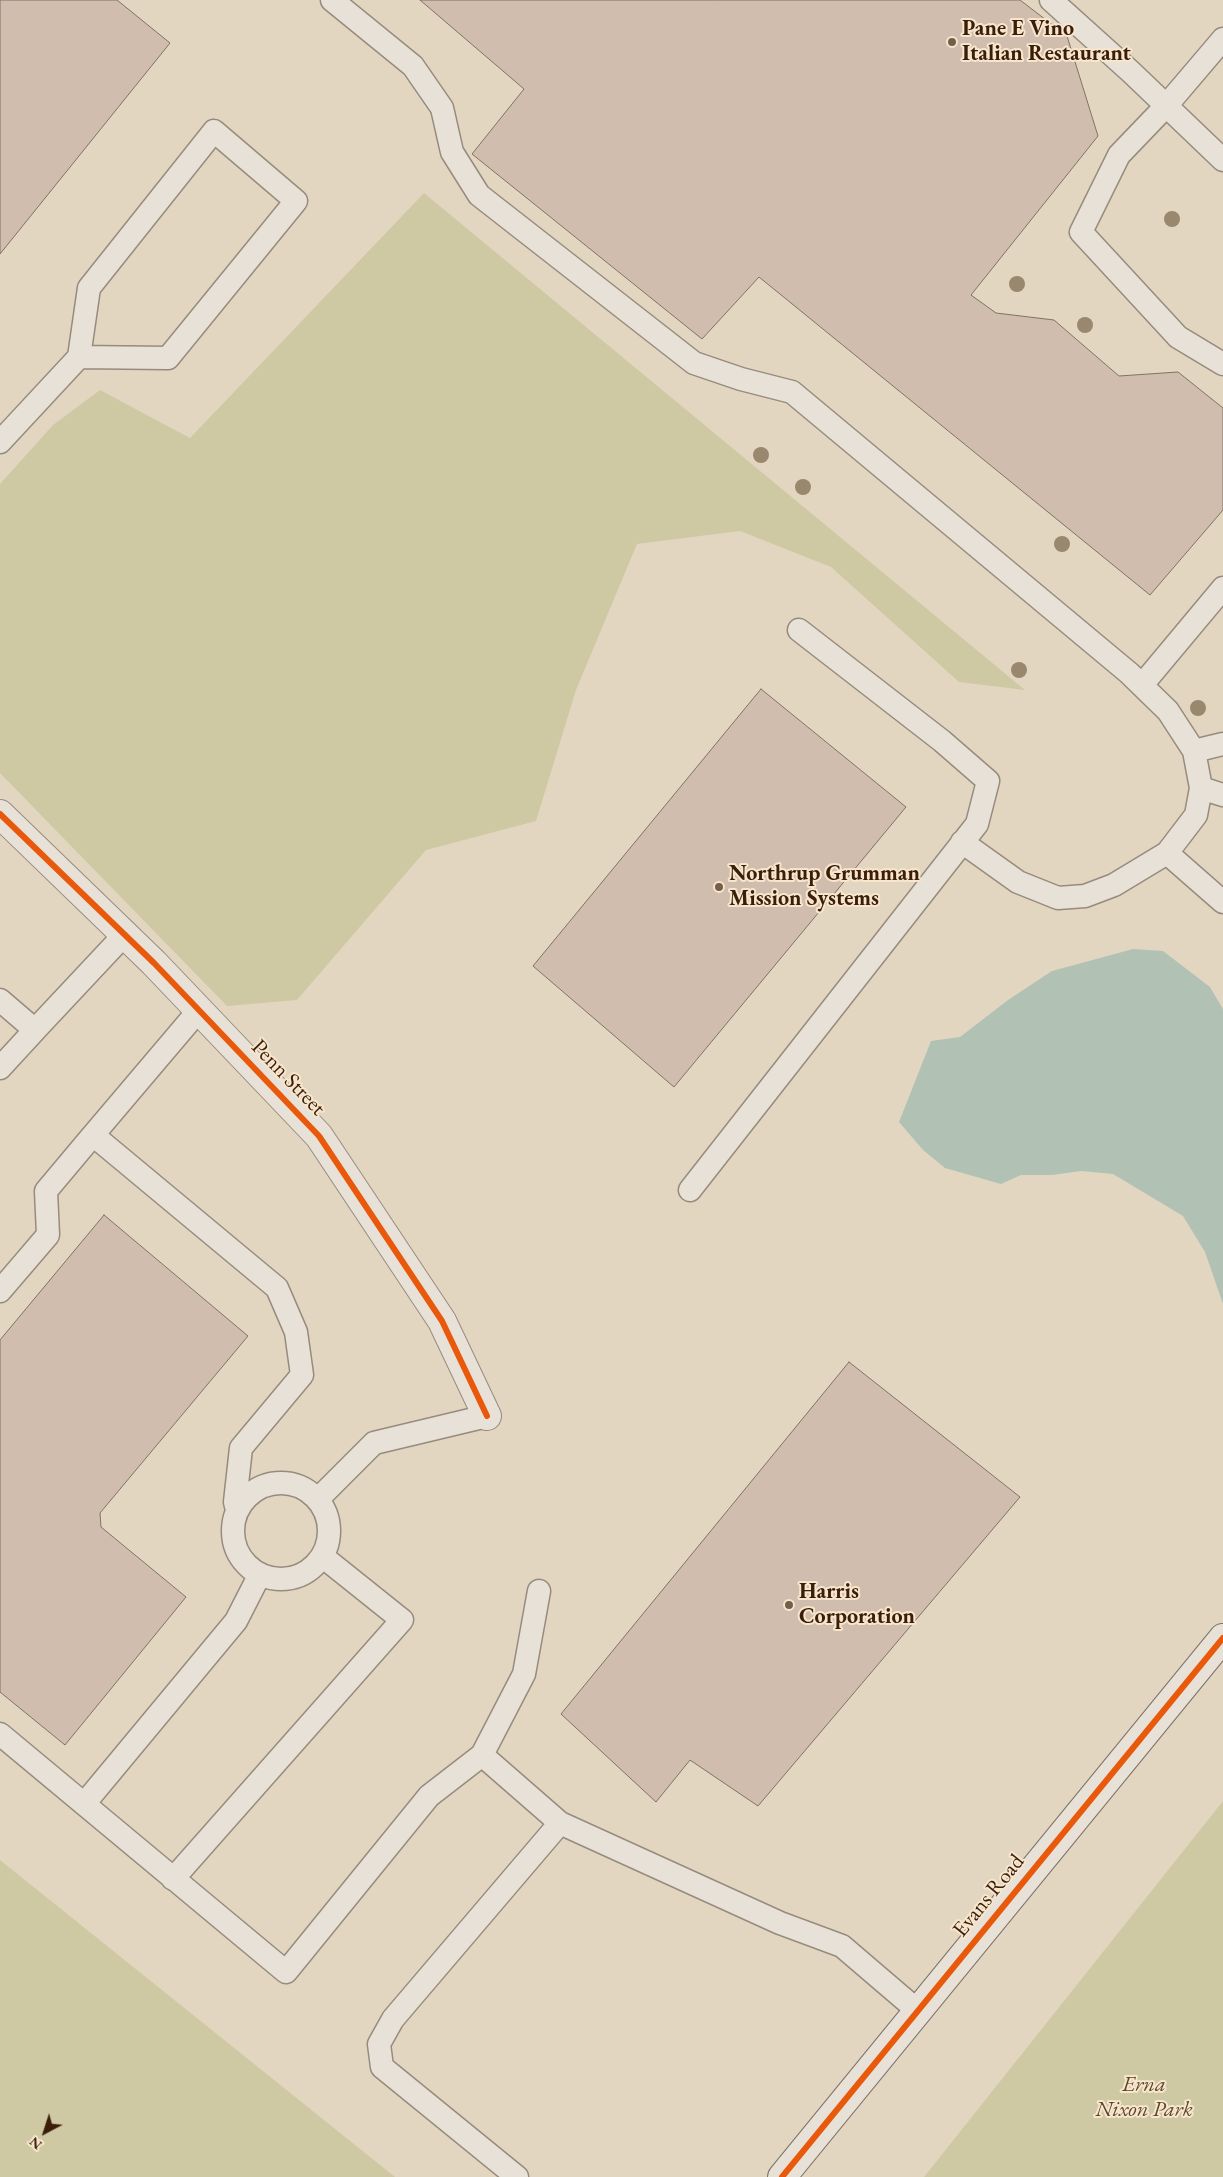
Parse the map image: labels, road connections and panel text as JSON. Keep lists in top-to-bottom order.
{
  "streets": {
    "street": ["Penn Street", "Evans Road"]
  },
  "parks": ["Erna Nixon Park"],
  "places": ["Pane E Vino Italian Restaurant", "Northrup Grumman Mission Systems", "Harris Corporation"],
  "north": "bottom left"
}
